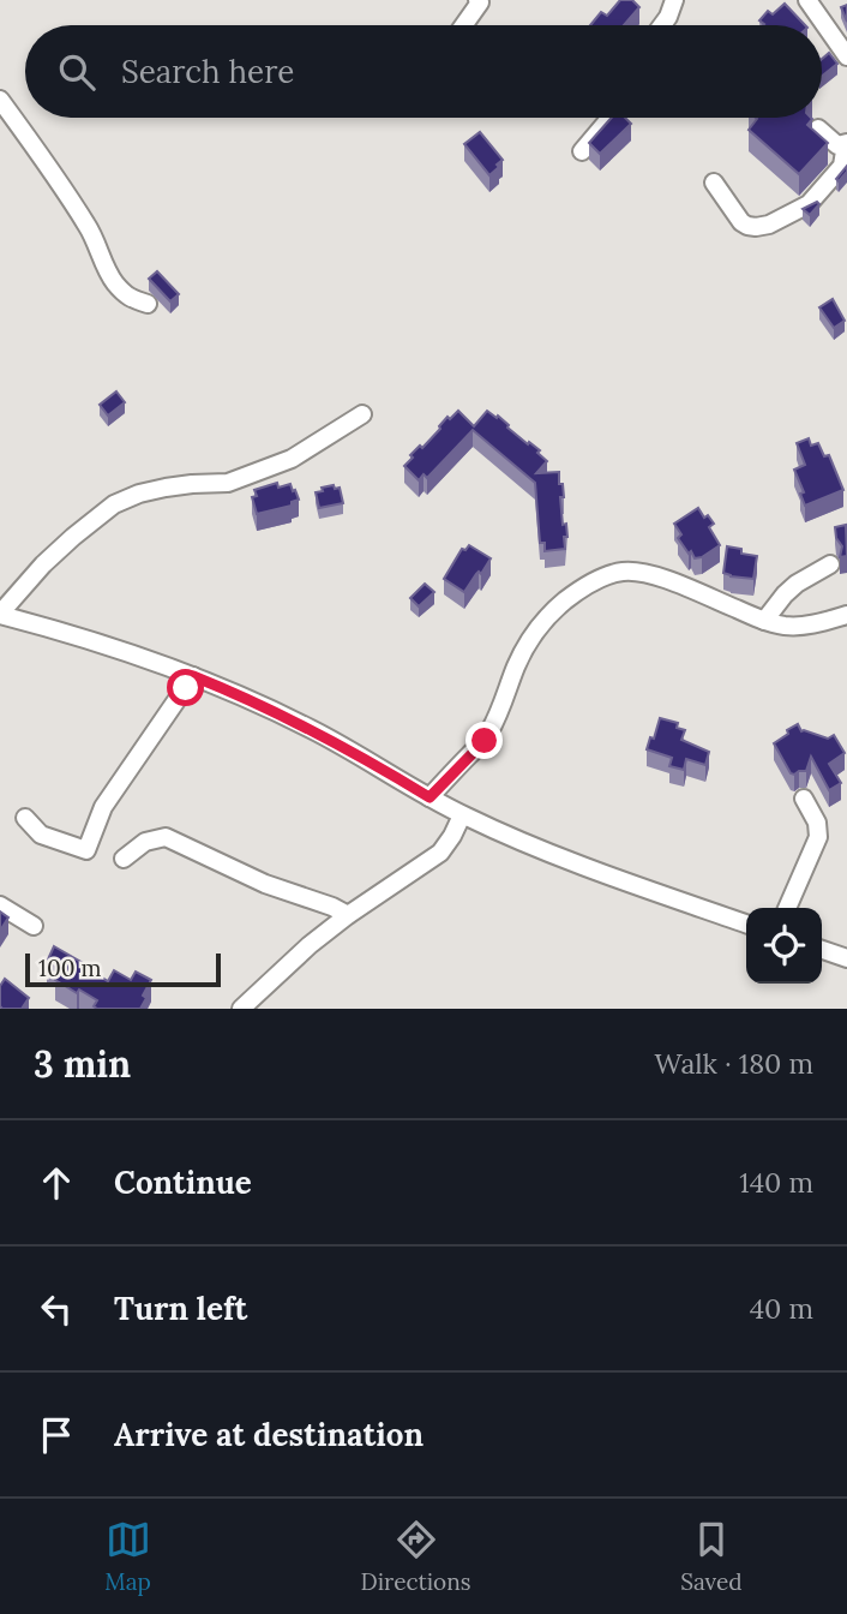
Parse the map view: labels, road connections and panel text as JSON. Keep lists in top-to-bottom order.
{
  "scale_bar": "100 m",
  "page": {
    "search": "Search here",
    "scale": "100 m",
    "heading": ["3 min", "Walk · 180 m"],
    "list": [
      ["Continue", "140 m"],
      ["Turn left", "40 m"],
      "Arrive at destination"
    ],
    "nav": ["Map", "Directions", "Saved"]
  }
}
